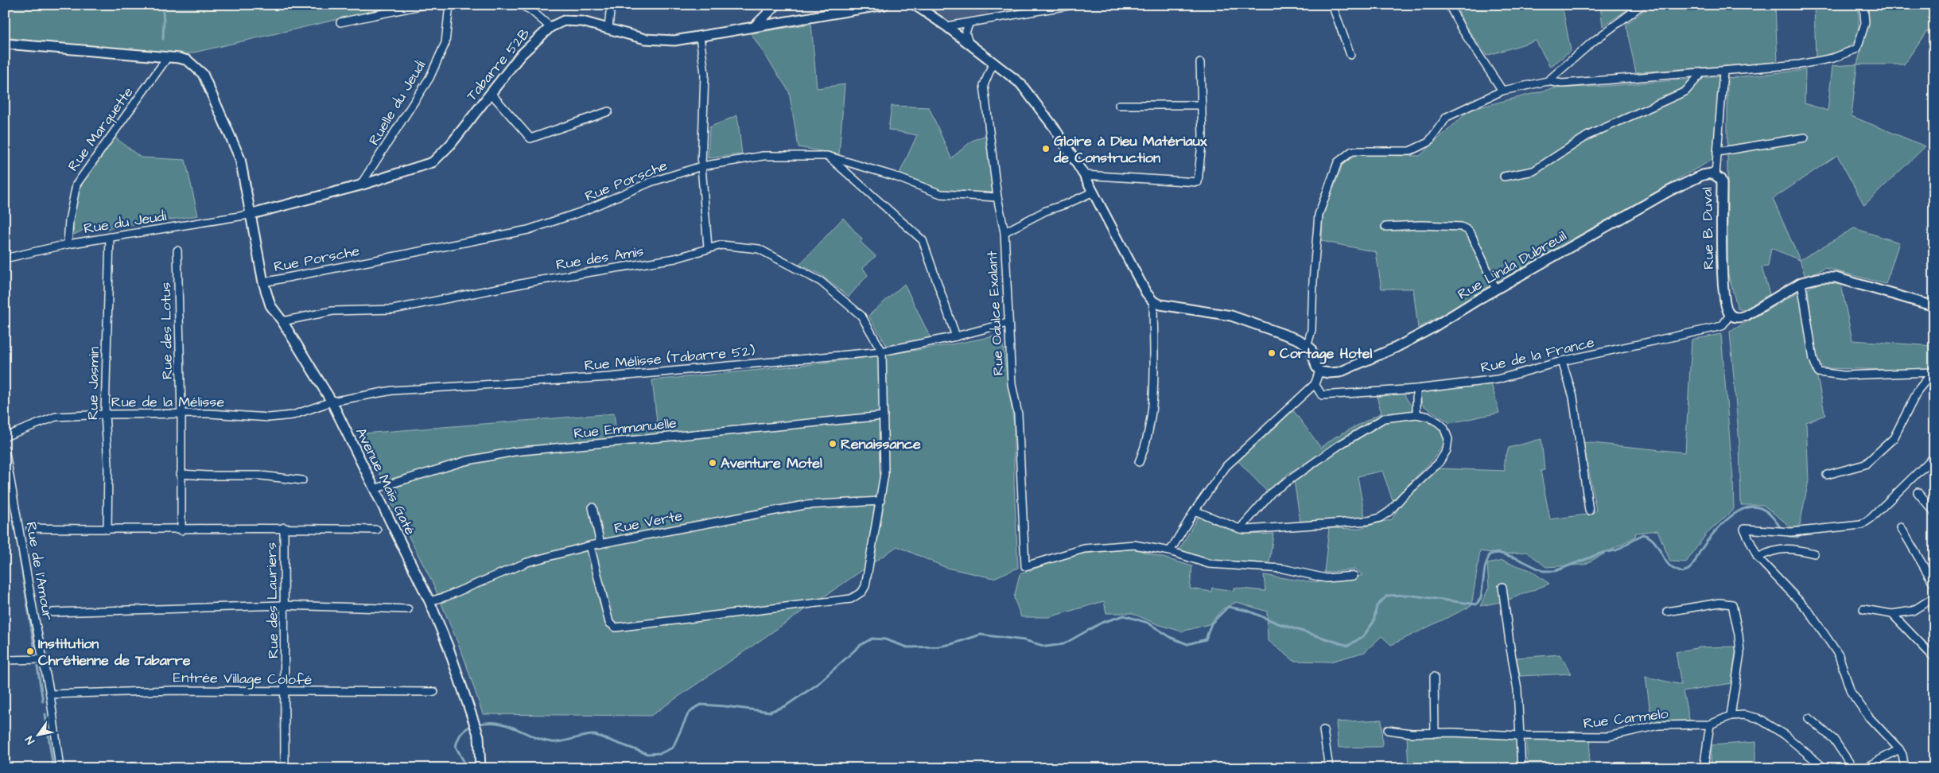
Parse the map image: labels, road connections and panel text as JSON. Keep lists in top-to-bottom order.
{
  "streets": {
    "street": [
      "Tabarre 52B",
      "Ruelle du Jeudi",
      "Rue Marquette",
      "Rue Porsche",
      "Rue du Jeudi",
      "Rue B. Duval",
      "Rue des Amis",
      "Rue Linda Dubreuil",
      "Rue Odulce Exalant",
      "Rue des Lotus",
      "Rue de la France",
      "Rue Mélisse (Tabarre 52)",
      "Rue Jasmin",
      "Rue de la Mélisse",
      "Rue Emmanuelle",
      "Avenue Maïs Gaté",
      "Rue Verte",
      "Rue de l'Amour",
      "Rue des Lauriers",
      "Entrée Village Colofé",
      "Rue Carmelo"
    ]
  },
  "crossings": [
    ["Tabarre 52B", "Ruelle du Jeudi"],
    ["Tabarre 52B", "Rue du Jeudi"],
    ["Tabarre 52B", "Avenue Maïs Gaté"],
    ["Rue Marquette", "Rue du Jeudi"],
    ["Rue Marquette", "Avenue Maïs Gaté"],
    ["Rue Porsche", "Rue Odulce Exalant"],
    ["Rue Porsche", "Avenue Maïs Gaté"],
    ["Rue du Jeudi", "Rue Jasmin"],
    ["Rue du Jeudi", "Avenue Maïs Gaté"],
    ["Rue B. Duval", "Rue Linda Dubreuil"],
    ["Rue B. Duval", "Rue de la France"],
    ["Rue des Amis", "Rue Mélisse (Tabarre 52)"],
    ["Rue des Amis", "Avenue Maïs Gaté"],
    ["Rue Odulce Exalant", "Rue Mélisse (Tabarre 52)"],
    ["Rue des Lotus", "Rue de la Mélisse"],
    ["Rue Mélisse (Tabarre 52)", "Rue de la Mélisse"],
    ["Rue Mélisse (Tabarre 52)", "Avenue Maïs Gaté"],
    ["Rue Jasmin", "Rue de la Mélisse"],
    ["Rue de la Mélisse", "Avenue Maïs Gaté"],
    ["Rue Emmanuelle", "Avenue Maïs Gaté"],
    ["Avenue Maïs Gaté", "Rue Verte"],
    ["Rue de l'Amour", "Entrée Village Colofé"],
    ["Rue des Lauriers", "Entrée Village Colofé"]
  ],
  "places": [
    "Gloire à Dieu Matériaux de Construction",
    "Cortage Hotel",
    "Renaissance",
    "Aventure Motel",
    "Institution Chrétienne de Tabarre"
  ],
  "north": "bottom left"
}
